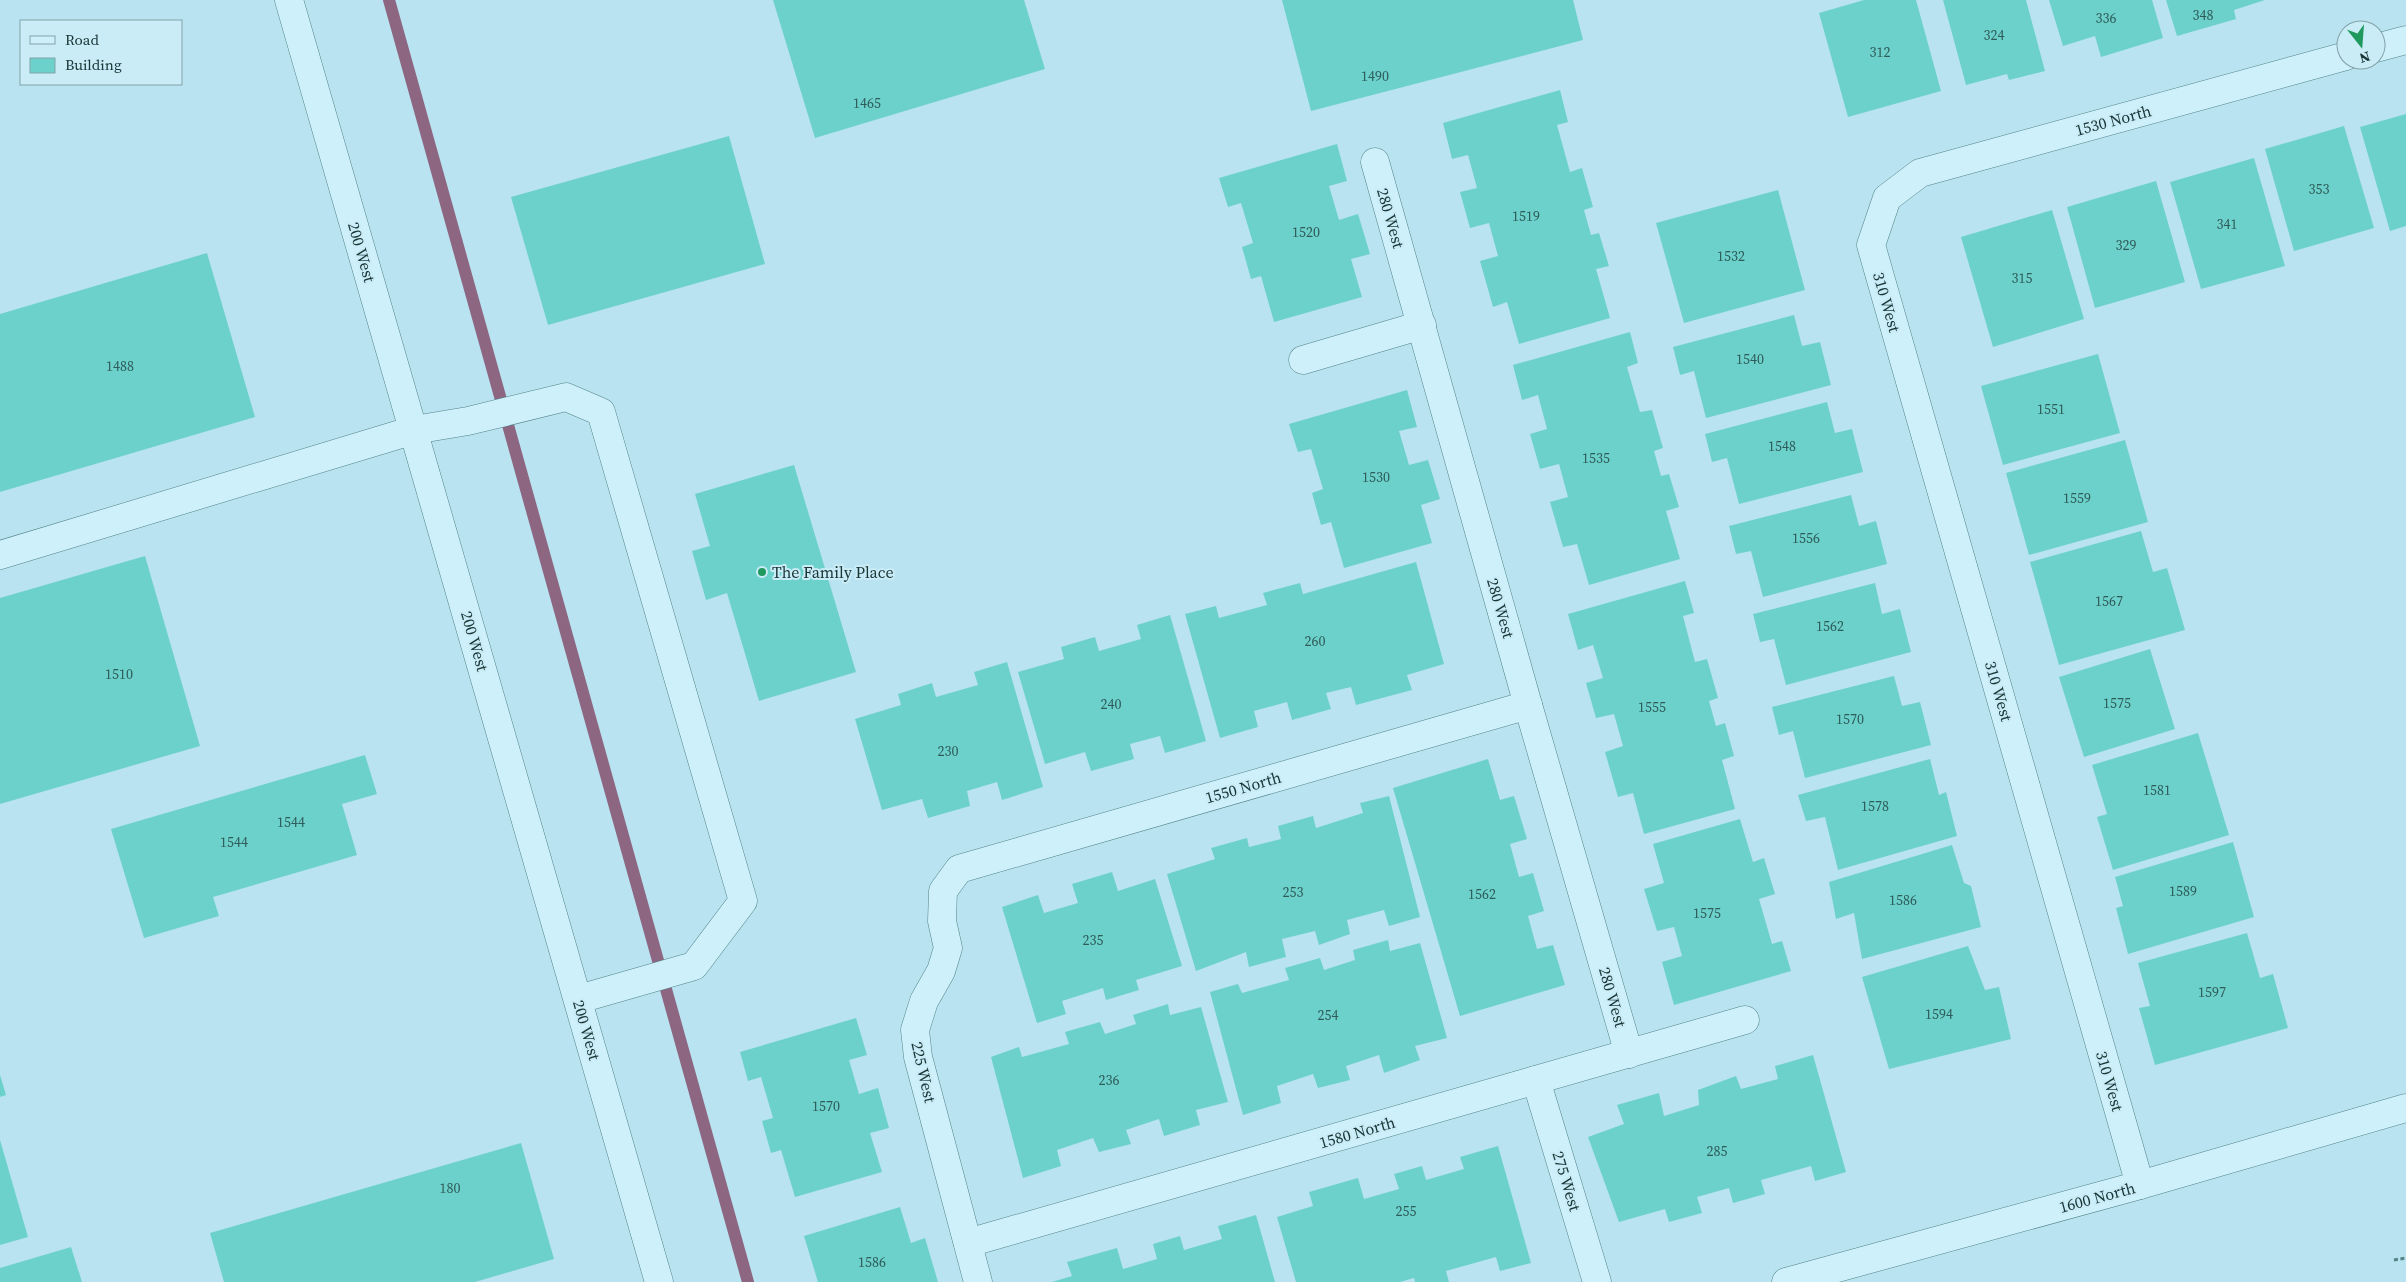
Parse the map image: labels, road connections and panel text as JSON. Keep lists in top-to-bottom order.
{
  "streets": {
    "street": [
      "1530 North",
      "280 West",
      "200 West",
      "310 West",
      "1550 North",
      "225 West",
      "1580 North",
      "275 West",
      "1600 North"
    ]
  },
  "crossings": [
    ["1530 North", "310 West"],
    ["280 West", "1550 North"],
    ["280 West", "1580 North"],
    ["310 West", "1600 North"],
    ["1550 North", "225 West"],
    ["225 West", "1580 North"],
    ["1580 North", "275 West"]
  ],
  "places": ["The Family Place"],
  "house_numbers": [
    "348",
    "336",
    "324",
    "312",
    "1490",
    "1465",
    "353",
    "1519",
    "341",
    "1520",
    "329",
    "1532",
    "315",
    "1540",
    "1488",
    "1551",
    "1548",
    "1535",
    "1530",
    "1559",
    "1556",
    "1567",
    "1562",
    "260",
    "1510",
    "1575",
    "240",
    "1555",
    "1570",
    "230",
    "1581",
    "1578",
    "1544",
    "1544",
    "1589",
    "253",
    "1562",
    "1586",
    "1575",
    "235",
    "1597",
    "1594",
    "254",
    "236",
    "1570",
    "285",
    "180",
    "255",
    "1586"
  ],
  "legend": ["Road", "Building"],
  "north": "bottom"
}
